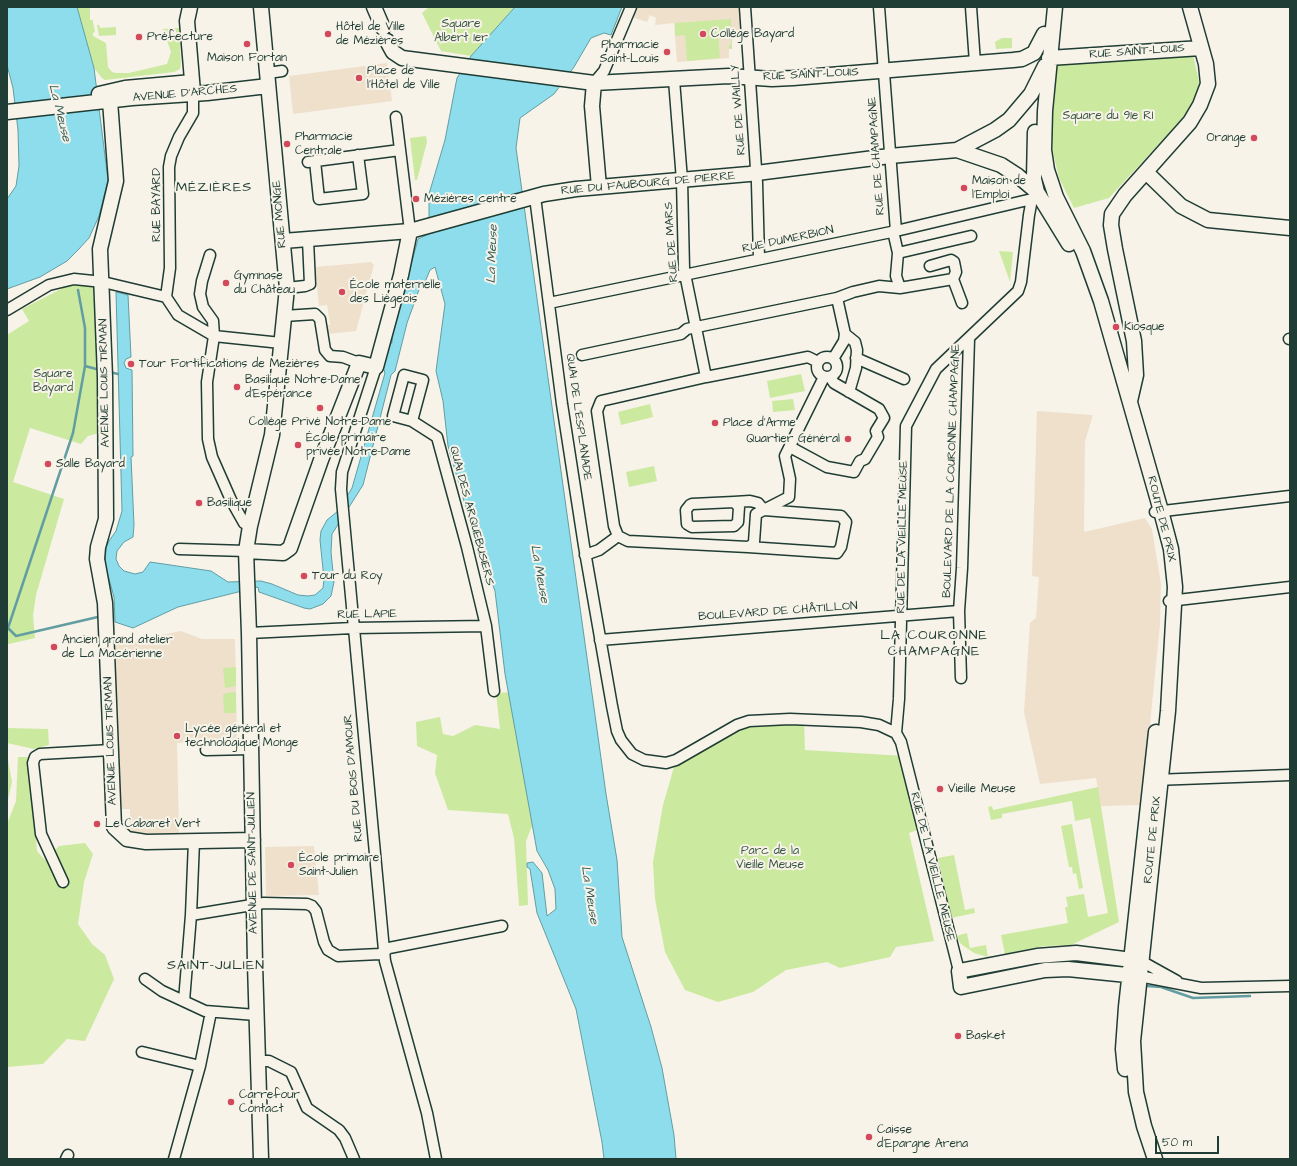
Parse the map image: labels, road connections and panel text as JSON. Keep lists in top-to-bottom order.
{
  "streets": {
    "main road": [
      "RUE SAINT-LOUIS",
      "AVENUE D'ARCHES",
      "RUE DU FAUBOURG DE PIERRE",
      "RUE MONGE",
      "AVENUE LOUIS TIRMAN",
      "ROUTE DE PRIX",
      "RUE DE LA VIEILLE MEUSE",
      "AVENUE DE SAINT-JULIEN"
    ],
    "street": [
      "RUE DE WAILLY",
      "RUE DE CHAMPAGNE",
      "RUE BAYARD",
      "RUE DUMERBION",
      "RUE DE MARS",
      "QUAI DE L'ESPLANADE",
      "BOULEVARD DE LA COURONNE CHAMPAGNE",
      "QUAI DES ARQUEBUSIERS",
      "BOULEVARD DE CHÂTILLON",
      "RUE LAPIE",
      "RUE DU BOIS D'AMOUR"
    ]
  },
  "crossings": [
    ["RUE SAINT-LOUIS", "RUE DE WAILLY"],
    ["RUE SAINT-LOUIS", "RUE DE CHAMPAGNE"],
    ["RUE SAINT-LOUIS", "RUE DE MARS"],
    ["AVENUE D'ARCHES", "RUE BAYARD"],
    ["AVENUE D'ARCHES", "RUE MONGE"],
    ["AVENUE D'ARCHES", "AVENUE LOUIS TIRMAN"],
    ["RUE DE WAILLY", "RUE DU FAUBOURG DE PIERRE"],
    ["RUE DE WAILLY", "RUE DUMERBION"],
    ["RUE DE CHAMPAGNE", "RUE DU FAUBOURG DE PIERRE"],
    ["RUE DE CHAMPAGNE", "RUE DUMERBION"],
    ["RUE DU FAUBOURG DE PIERRE", "RUE MONGE"],
    ["RUE DU FAUBOURG DE PIERRE", "RUE DE MARS"],
    ["RUE DU FAUBOURG DE PIERRE", "QUAI DE L'ESPLANADE"],
    ["RUE DU FAUBOURG DE PIERRE", "ROUTE DE PRIX"],
    ["RUE MONGE", "AVENUE DE SAINT-JULIEN"],
    ["RUE DUMERBION", "RUE DE MARS"],
    ["RUE DUMERBION", "QUAI DE L'ESPLANADE"],
    ["RUE DUMERBION", "BOULEVARD DE LA COURONNE CHAMPAGNE"],
    ["RUE DUMERBION", "ROUTE DE PRIX"],
    ["AVENUE LOUIS TIRMAN", "AVENUE DE SAINT-JULIEN"],
    ["QUAI DE L'ESPLANADE", "RUE DE LA VIEILLE MEUSE"],
    ["QUAI DE L'ESPLANADE", "BOULEVARD DE CHÂTILLON"],
    ["BOULEVARD DE LA COURONNE CHAMPAGNE", "ROUTE DE PRIX"],
    ["BOULEVARD DE LA COURONNE CHAMPAGNE", "RUE DE LA VIEILLE MEUSE"],
    ["BOULEVARD DE LA COURONNE CHAMPAGNE", "BOULEVARD DE CHÂTILLON"],
    ["QUAI DES ARQUEBUSIERS", "RUE LAPIE"],
    ["ROUTE DE PRIX", "RUE DE LA VIEILLE MEUSE"],
    ["RUE DE LA VIEILLE MEUSE", "BOULEVARD DE CHÂTILLON"],
    ["RUE LAPIE", "RUE DU BOIS D'AMOUR"],
    ["RUE LAPIE", "AVENUE DE SAINT-JULIEN"]
  ],
  "districts": ["MÉZIÈRES", "LA COURONNE CHAMPAGNE", "SAINT-JULIEN"],
  "water": ["La Meuse"],
  "parks": [
    "Square Albert 1er",
    "Square du 91e RI",
    "Square Bayard",
    "Parc de la Vieille Meuse"
  ],
  "places": [
    "Hôtel de Ville de Mézières",
    "Collège Bayard",
    "Préfecture",
    "Maison Fortan",
    "Pharmacie Saint-Louis",
    "Place de l'Hôtel de Ville",
    "Orange",
    "Pharmacie Centrale",
    "Maison de l'Emploi",
    "Mézières centre",
    "Gymnase du Château",
    "École maternelle des Liègeois",
    "Kiosque",
    "Tour Fortifications de Mezières",
    "Basilique Notre-Dame d'Espérance",
    "Collège Privé Notre-Dame",
    "Place d'Arme",
    "Quartier Général",
    "École primaire privée Notre-Dame",
    "Salle Bayard",
    "Basilique",
    "Tour du Roy",
    "Ancien grand atelier de La Macérienne",
    "Lycée général et technologique Monge",
    "Vieille Meuse",
    "Le Cabaret Vert",
    "École primaire Saint-Julien",
    "Basket",
    "Carrefour Contact",
    "Caisse d'Epargne Arena"
  ],
  "scale_bar": "50 m"
}
